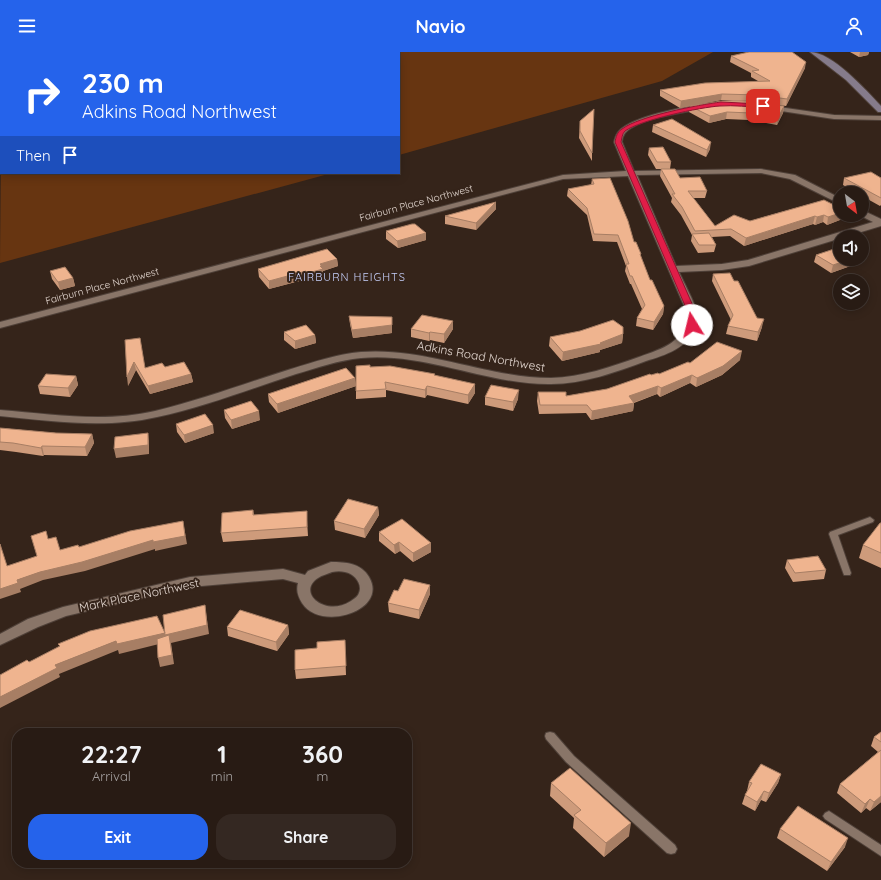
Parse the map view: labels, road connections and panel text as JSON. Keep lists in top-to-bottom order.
{
  "streets": {
    "street": ["Fairburn Place Northwest", "Adkins Road Northwest", "Mark Place Northwest"]
  },
  "crossings": [
    ["Fairburn Place Northwest", "Adkins Road Northwest"]
  ],
  "districts": ["FAIRBURN HEIGHTS"],
  "north": "bottom right",
  "page": {
    "header": "Navio",
    "turn": ["230 m", "Adkins Road Northwest"],
    "then": "Then",
    "eta": [
      "22:27",
      "Arrival",
      "1",
      "min",
      "360",
      "m"
    ],
    "buttons": ["Exit", "Share"]
  }
}
